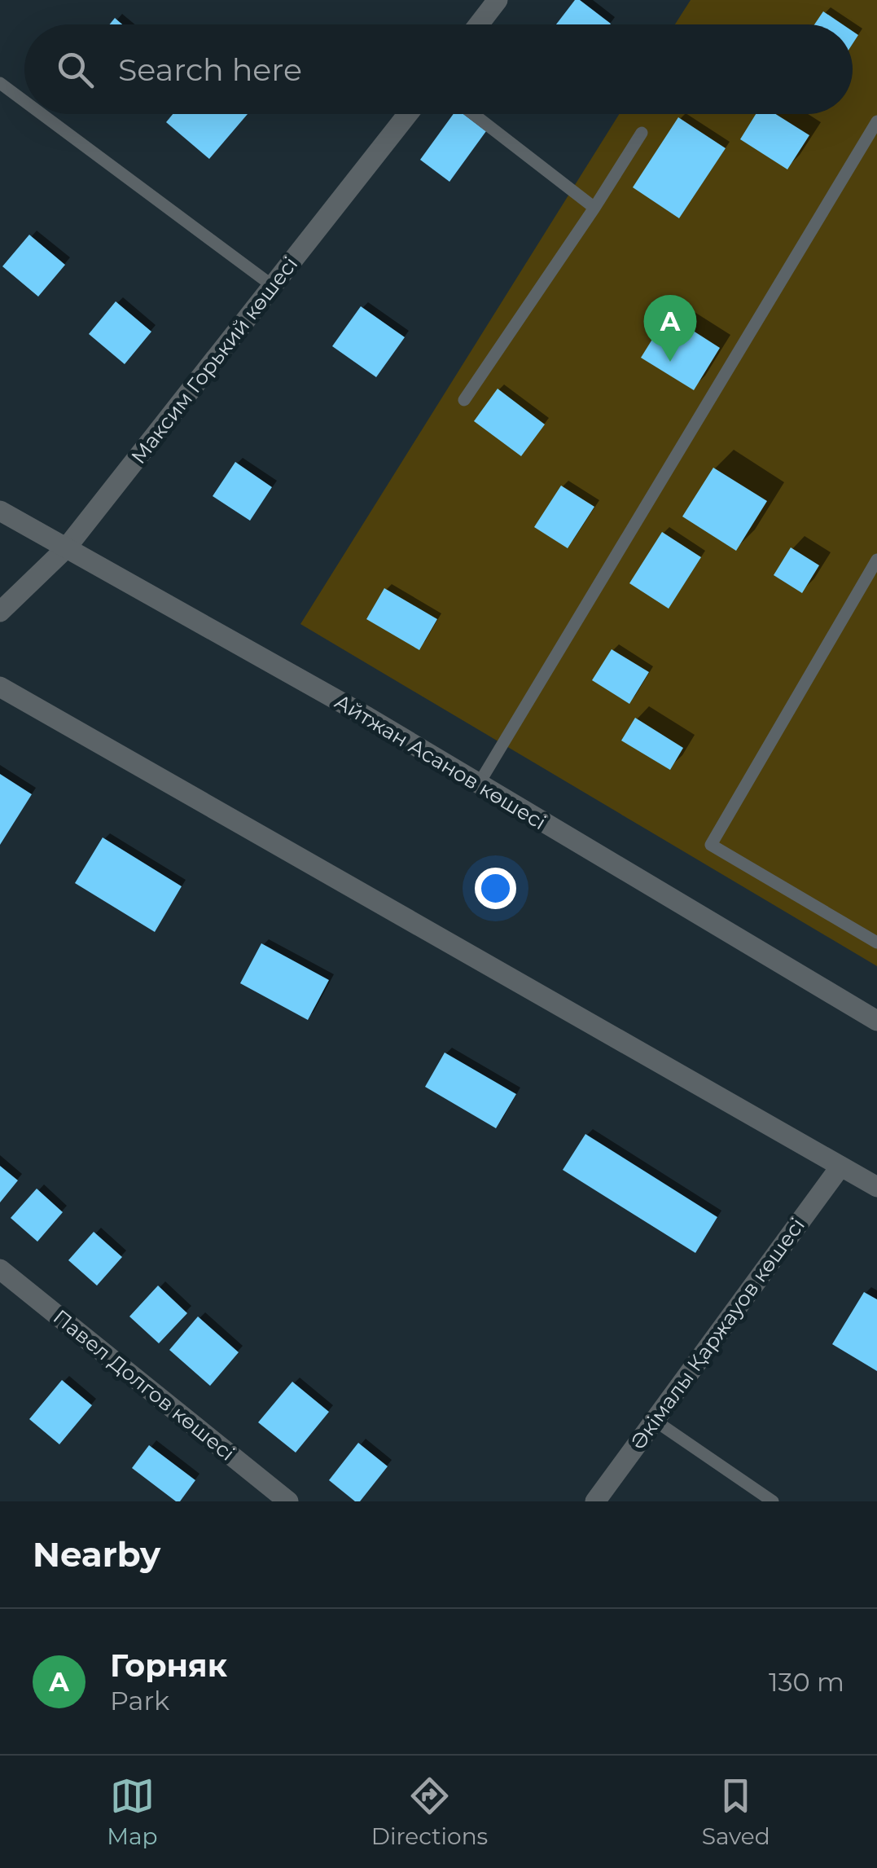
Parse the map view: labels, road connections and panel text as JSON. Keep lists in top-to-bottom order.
{
  "streets": {
    "street": [
      "Максим Горький көшесі",
      "Айтжан Асанов көшесі",
      "Әкімалы Қаржауов көшесі",
      "Павел Долгов көшесі"
    ]
  },
  "crossings": [
    ["Максим Горький көшесі", "Айтжан Асанов көшесі"]
  ],
  "page": {
    "search": "Search here",
    "pins": "A",
    "heading": "Nearby",
    "list": [
      {
        "mark": "A",
        "name": "Горняк",
        "note": "Park",
        "value": "130 m"
      }
    ],
    "nav": ["Map", "Directions", "Saved"]
  }
}
